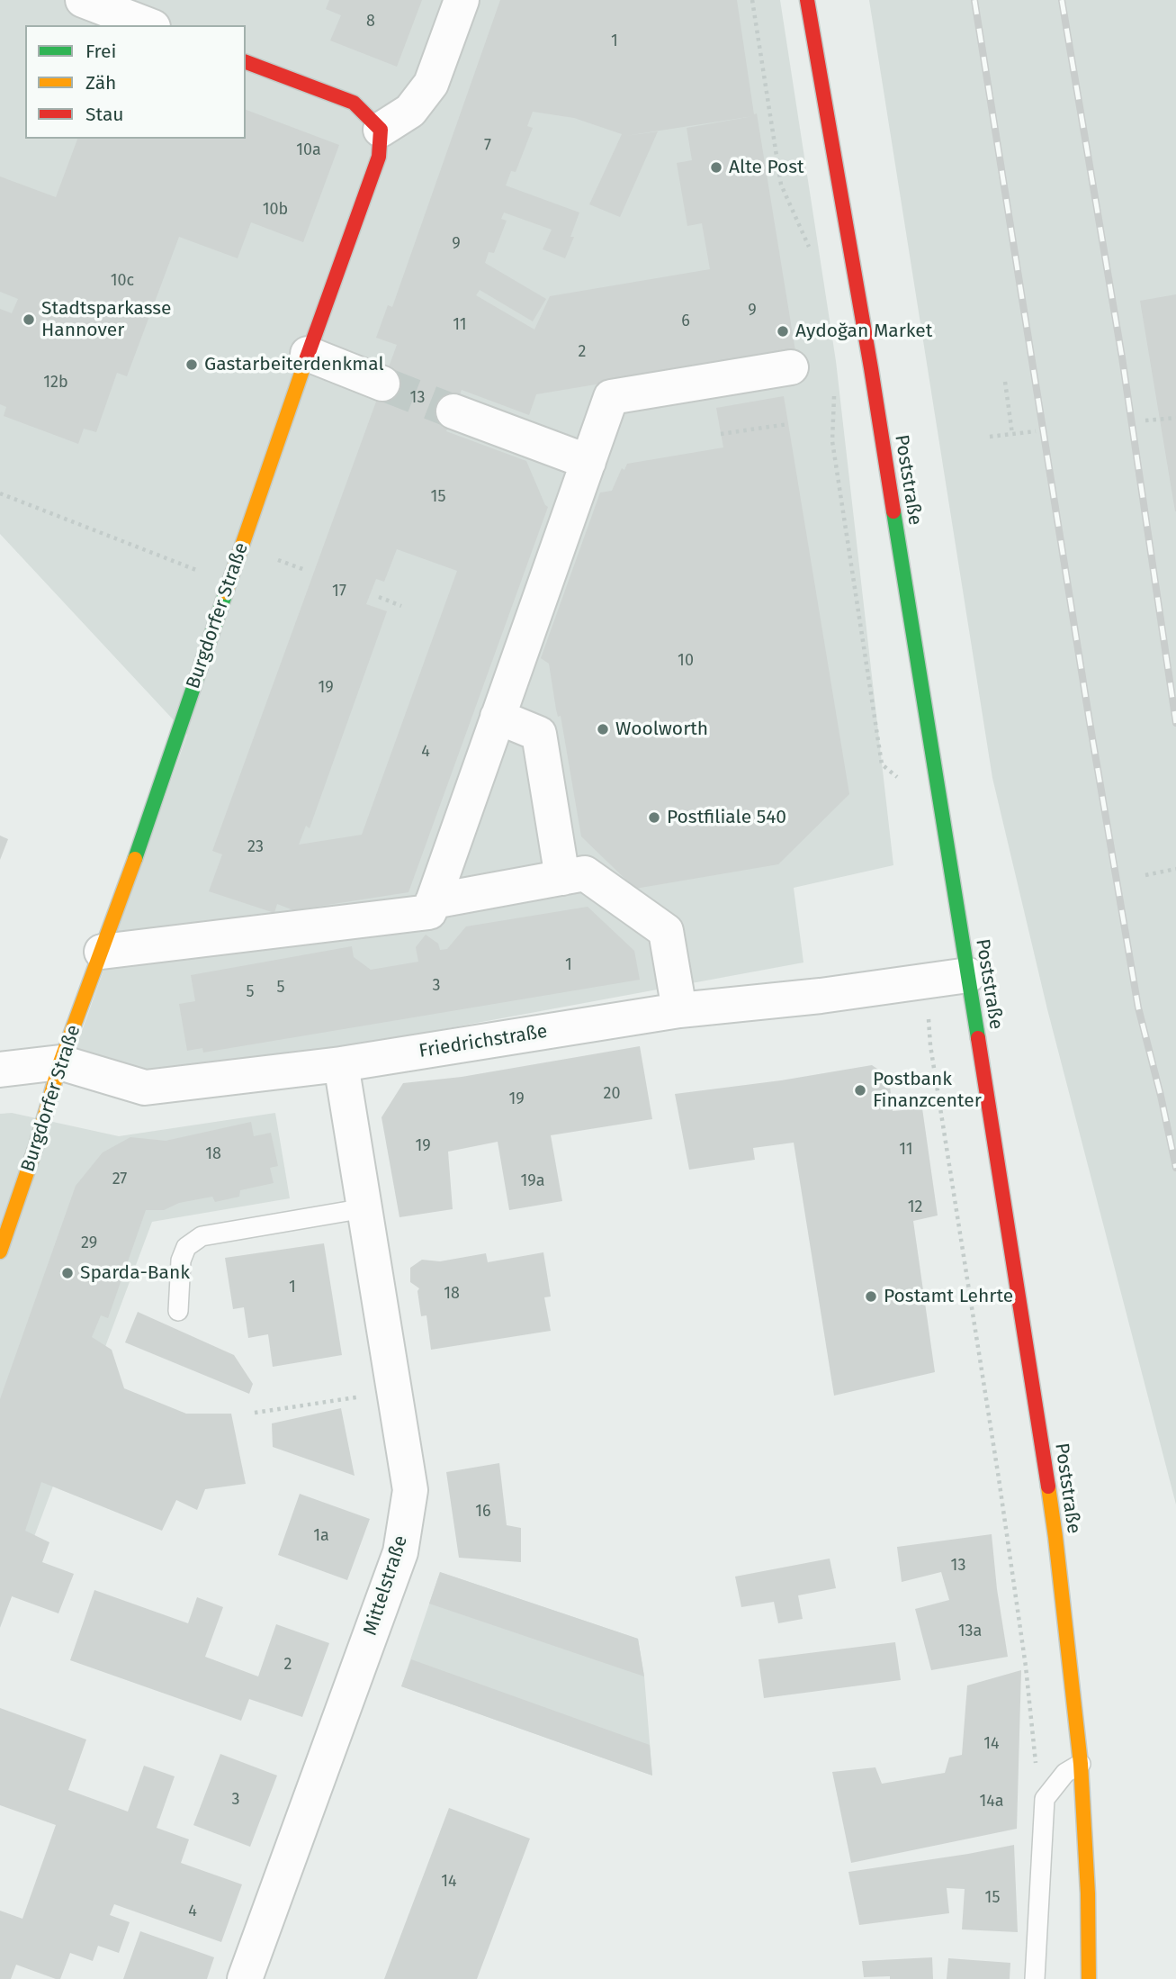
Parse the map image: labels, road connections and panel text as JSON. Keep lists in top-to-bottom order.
{
  "streets": {
    "main road": ["Poststraße", "Burgdorfer Straße"],
    "street": ["Friedrichstraße", "Mittelstraße"]
  },
  "crossings": [
    ["Poststraße", "Friedrichstraße"],
    ["Burgdorfer Straße", "Friedrichstraße"],
    ["Friedrichstraße", "Mittelstraße"]
  ],
  "places": [
    "Alte Post",
    "Stadtsparkasse Hannover",
    "Aydoğan Market",
    "Gastarbeiterdenkmal",
    "Woolworth",
    "Postfiliale 540",
    "Postbank Finanzcenter",
    "Sparda-Bank",
    "Postamt Lehrte"
  ],
  "house_numbers": [
    "8",
    "1",
    "7",
    "10a",
    "10b",
    "9",
    "10c",
    "9",
    "6",
    "11",
    "2",
    "12b",
    "13",
    "15",
    "17",
    "10",
    "19",
    "4",
    "23",
    "1",
    "3",
    "5",
    "5",
    "20",
    "19",
    "19",
    "11",
    "18",
    "27",
    "19a",
    "12",
    "29",
    "1",
    "18",
    "16",
    "1a",
    "13",
    "13a",
    "2",
    "14",
    "3",
    "14a",
    "14",
    "15",
    "4"
  ],
  "legend": ["Frei", "Zäh", "Stau"]
}
